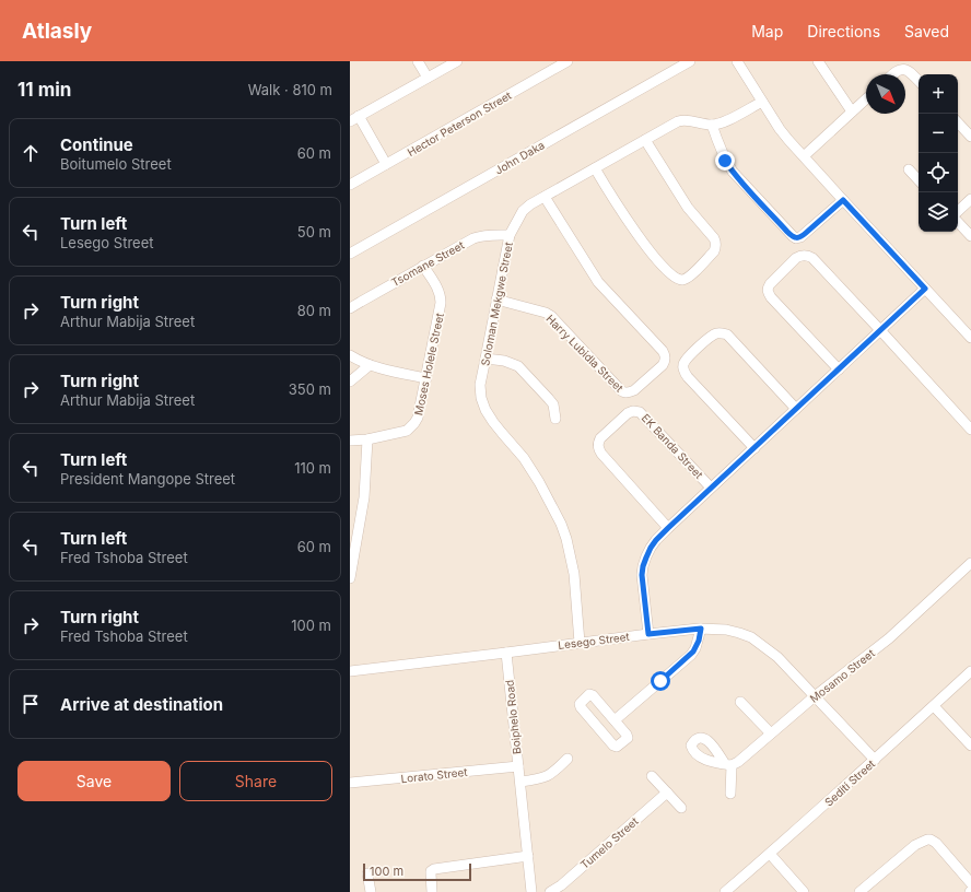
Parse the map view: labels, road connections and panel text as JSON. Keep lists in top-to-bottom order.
{
  "streets": {
    "street": [
      "Hector Peterson Street",
      "John Daka",
      "Tsomane Street",
      "Soloman Mekgwe Street",
      "Harry Lubidla Street",
      "Moses Holele Street",
      "EK Banda Street",
      "Lesego Street",
      "Mosamo Street",
      "Boiphelo Road",
      "Lorato Street",
      "Sediti Street",
      "Tumelo Street"
    ]
  },
  "crossings": [
    ["Tsomane Street", "Soloman Mekgwe Street"],
    ["Tsomane Street", "Moses Holele Street"],
    ["Soloman Mekgwe Street", "Harry Lubidla Street"],
    ["Soloman Mekgwe Street", "Lesego Street"],
    ["Lesego Street", "Mosamo Street"],
    ["Lesego Street", "Boiphelo Road"],
    ["Lesego Street", "Sediti Street"],
    ["Boiphelo Road", "Lorato Street"]
  ],
  "scale_bar": "100 m",
  "north": "bottom right",
  "page": {
    "header": "Atlasly",
    "nav": ["Map", "Directions", "Saved"],
    "heading": ["11 min", "Walk · 810 m"],
    "map_buttons": ["+", "−"],
    "list": [
      ["Continue", "Boitumelo Street", "60 m"],
      ["Turn left", "Lesego Street", "50 m"],
      ["Turn right", "Arthur Mabija Street", "80 m"],
      ["Turn right", "Arthur Mabija Street", "350 m"],
      ["Turn left", "President Mangope Street", "110 m"],
      ["Turn left", "Fred Tshoba Street", "60 m"],
      ["Turn right", "Fred Tshoba Street", "100 m"],
      "Arrive at destination"
    ],
    "buttons": ["Save", "Share"],
    "scale": "100 m"
  }
}
